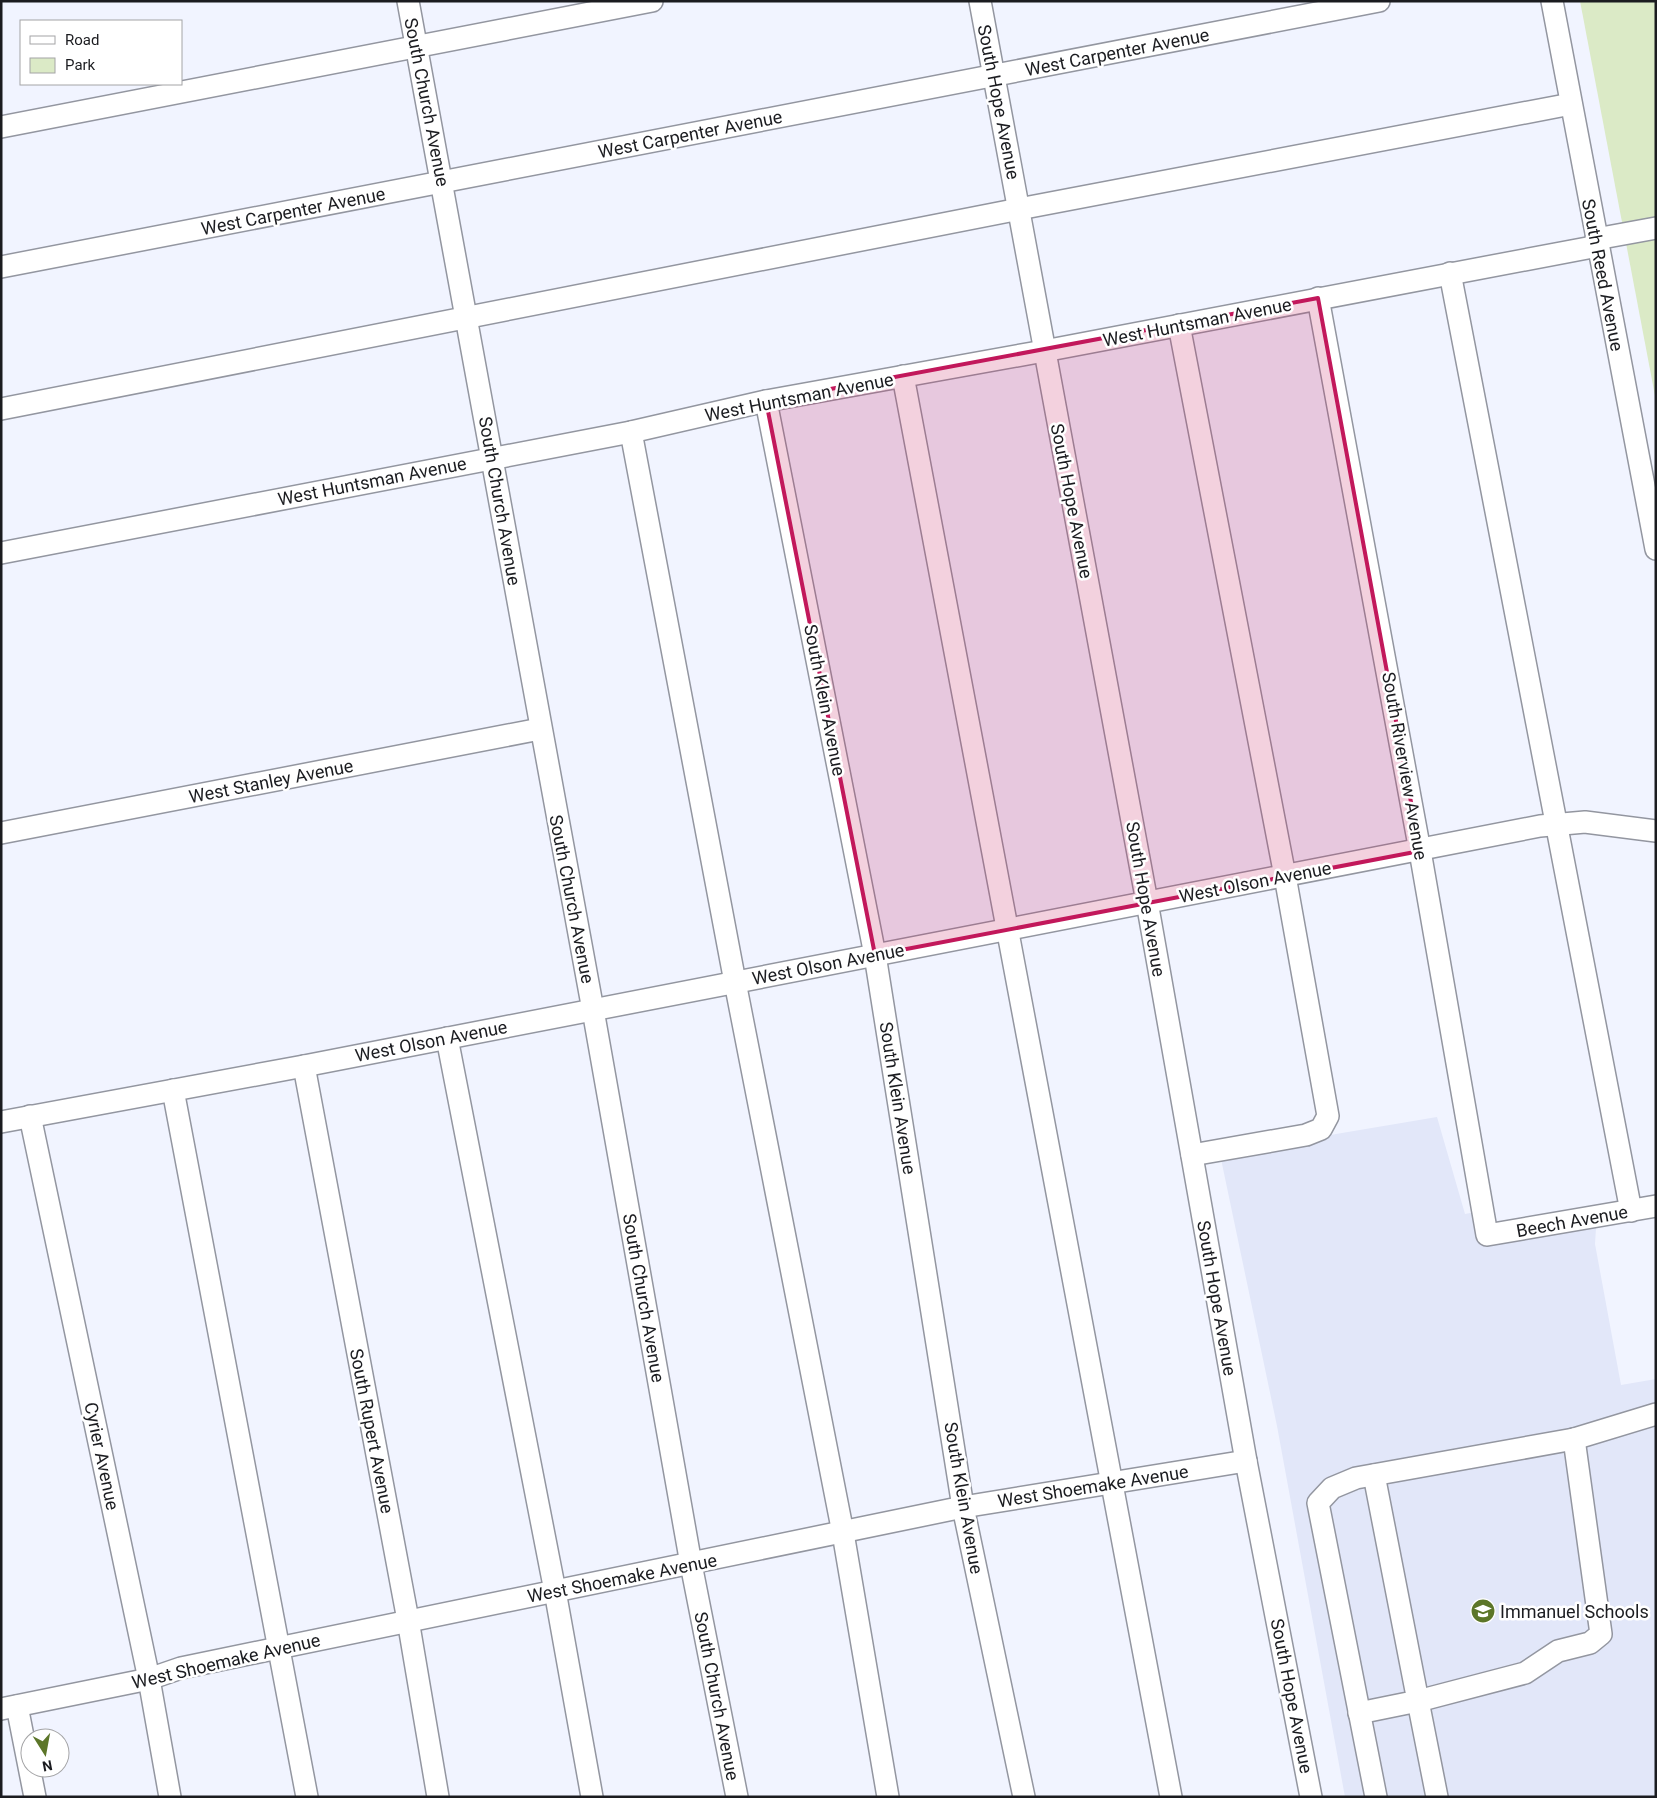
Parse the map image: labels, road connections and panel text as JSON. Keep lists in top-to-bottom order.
{
  "streets": {
    "street": [
      "West Carpenter Avenue",
      "South Church Avenue",
      "South Hope Avenue",
      "South Reed Avenue",
      "West Huntsman Avenue",
      "South Klein Avenue",
      "South Riverview Avenue",
      "West Stanley Avenue",
      "West Olson Avenue",
      "Beech Avenue",
      "South Rupert Avenue",
      "Cyrier Avenue",
      "West Shoemake Avenue"
    ]
  },
  "crossings": [
    ["West Carpenter Avenue", "South Church Avenue"],
    ["West Carpenter Avenue", "South Hope Avenue"],
    ["South Church Avenue", "West Huntsman Avenue"],
    ["South Church Avenue", "West Stanley Avenue"],
    ["South Church Avenue", "West Olson Avenue"],
    ["South Church Avenue", "West Shoemake Avenue"],
    ["South Hope Avenue", "West Huntsman Avenue"],
    ["South Hope Avenue", "West Olson Avenue"],
    ["South Hope Avenue", "West Shoemake Avenue"],
    ["South Reed Avenue", "West Huntsman Avenue"],
    ["West Huntsman Avenue", "South Klein Avenue"],
    ["West Huntsman Avenue", "South Riverview Avenue"],
    ["South Klein Avenue", "West Olson Avenue"],
    ["South Klein Avenue", "West Shoemake Avenue"],
    ["South Riverview Avenue", "West Olson Avenue"],
    ["South Riverview Avenue", "Beech Avenue"],
    ["West Olson Avenue", "South Rupert Avenue"],
    ["West Olson Avenue", "Cyrier Avenue"],
    ["South Rupert Avenue", "West Shoemake Avenue"],
    ["Cyrier Avenue", "West Shoemake Avenue"]
  ],
  "places": {
    "school or university": ["Immanuel Schools"]
  },
  "legend": ["Road", "Park"],
  "north": "bottom"
}
